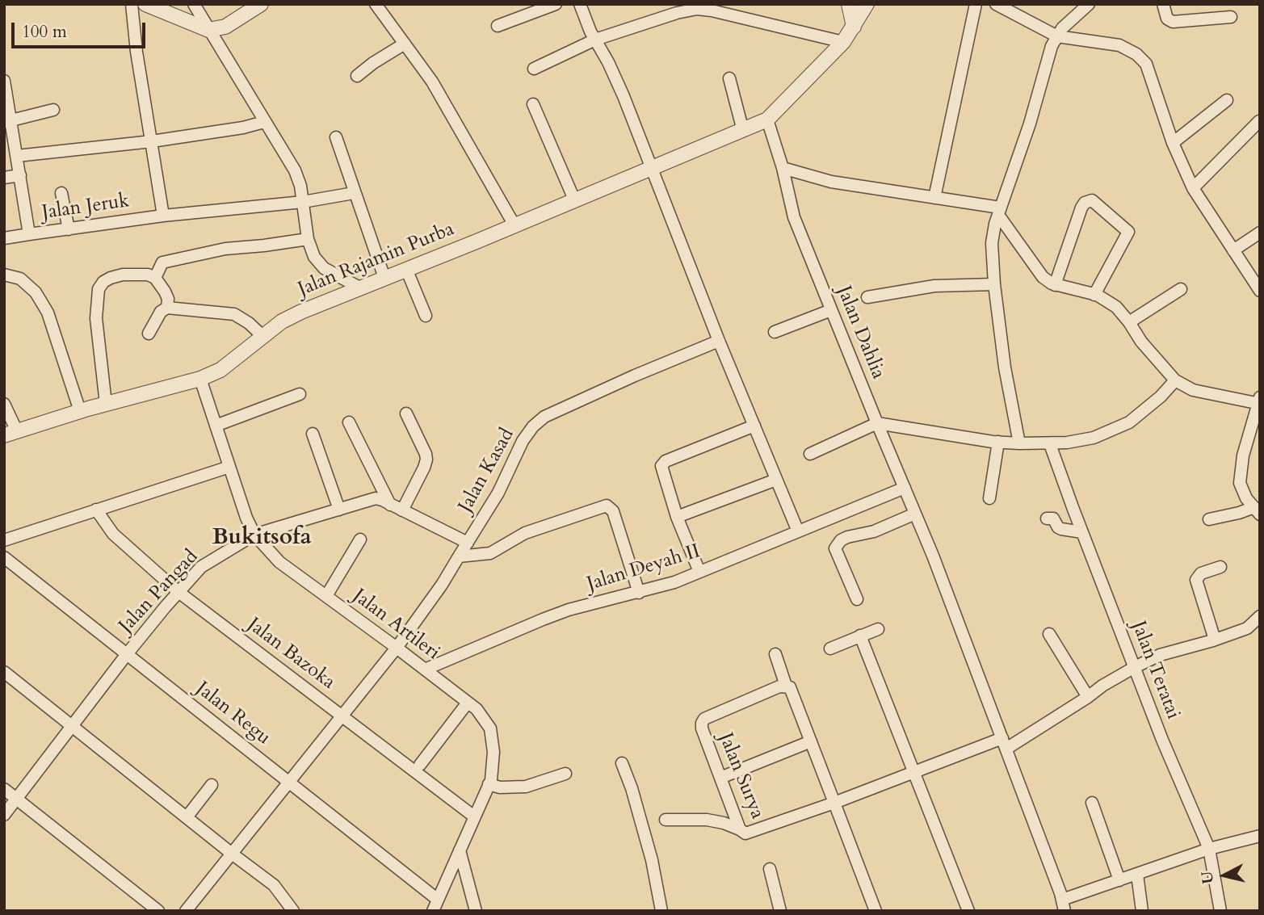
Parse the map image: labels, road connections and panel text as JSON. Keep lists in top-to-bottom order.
{
  "streets": {
    "street": [
      "Jalan Jeruk",
      "Jalan Rajamin Purba",
      "Jalan Dahlia",
      "Jalan Kasad",
      "Jalan Deyah II",
      "Jalan Pangad",
      "Jalan Artileri",
      "Jalan Bazoka",
      "Jalan Teratai",
      "Jalan Regu",
      "Jalan Surya"
    ]
  },
  "crossings": [
    ["Jalan Rajamin Purba", "Jalan Dahlia"],
    ["Jalan Rajamin Purba", "Jalan Artileri"],
    ["Jalan Dahlia", "Jalan Deyah II"],
    ["Jalan Kasad", "Jalan Pangad"],
    ["Jalan Kasad", "Jalan Artileri"],
    ["Jalan Kasad", "Jalan Bazoka"],
    ["Jalan Kasad", "Jalan Regu"],
    ["Jalan Deyah II", "Jalan Artileri"],
    ["Jalan Pangad", "Jalan Artileri"],
    ["Jalan Pangad", "Jalan Bazoka"],
    ["Jalan Pangad", "Jalan Regu"],
    ["Jalan Artileri", "Jalan Bazoka"],
    ["Jalan Artileri", "Jalan Regu"]
  ],
  "districts": ["Bukitsofa"],
  "scale_bar": "100 m",
  "north": "left"
}
